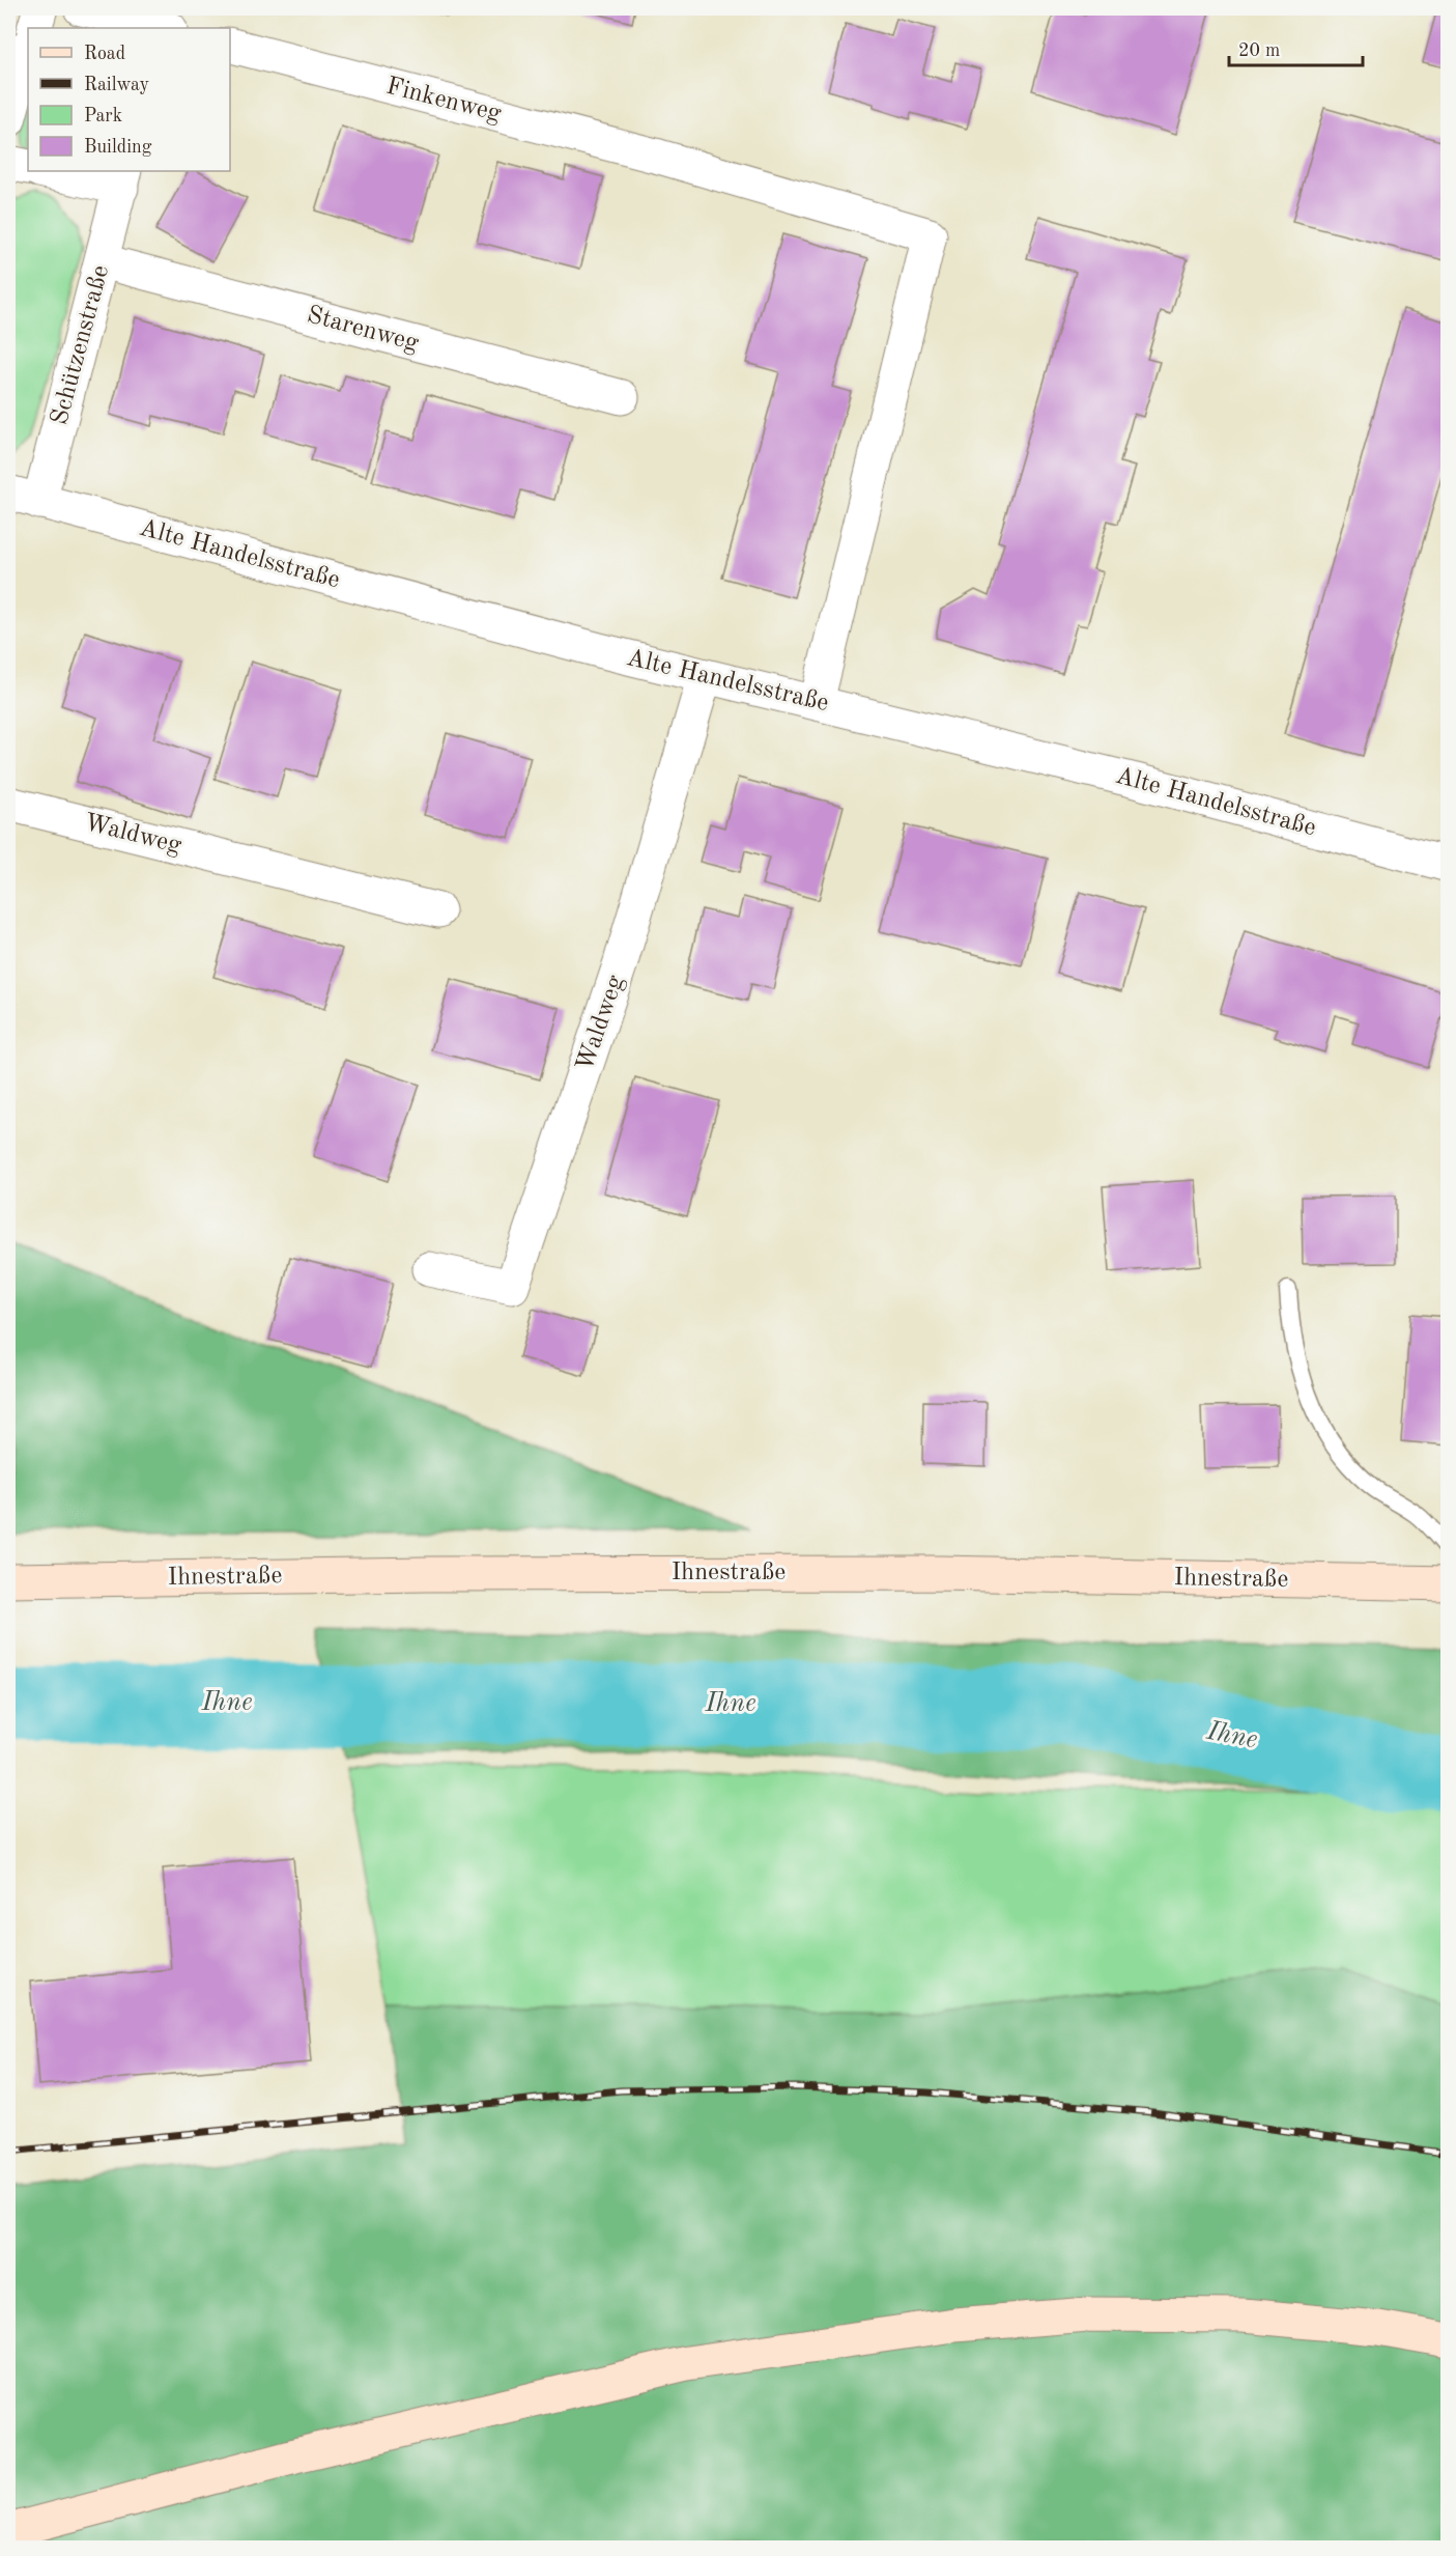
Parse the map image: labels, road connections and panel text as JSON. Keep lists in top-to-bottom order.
{
  "streets": {
    "main road": ["Ihnestraße"],
    "street": [
      "Finkenweg",
      "Starenweg",
      "Schützenstraße",
      "Alte Handelsstraße",
      "Waldweg"
    ]
  },
  "crossings": [
    ["Finkenweg", "Alte Handelsstraße"],
    ["Starenweg", "Schützenstraße"],
    ["Schützenstraße", "Alte Handelsstraße"],
    ["Alte Handelsstraße", "Waldweg"]
  ],
  "water": ["Ihne"],
  "legend": [
    "Road",
    "Railway",
    "Park",
    "Building"
  ],
  "scale_bar": "20 m"
}
